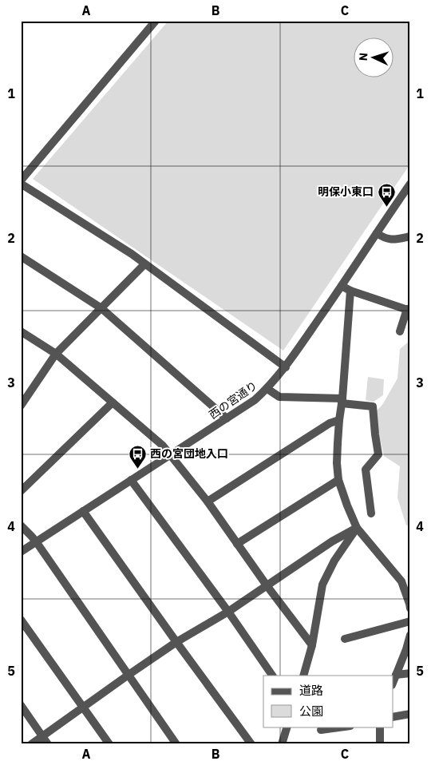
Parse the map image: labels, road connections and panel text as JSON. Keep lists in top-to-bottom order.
{
  "streets": {
    "street": ["西の宮通り"]
  },
  "places": {
    "bus stop": ["明保小東口", "西の宮団地入口"]
  },
  "legend": ["道路", "公園"],
  "north": "left",
  "grid": {
    "columns": ["A", "B", "C"],
    "rows": [
      "1",
      "2",
      "3",
      "4",
      "5"
    ]
  }
}
